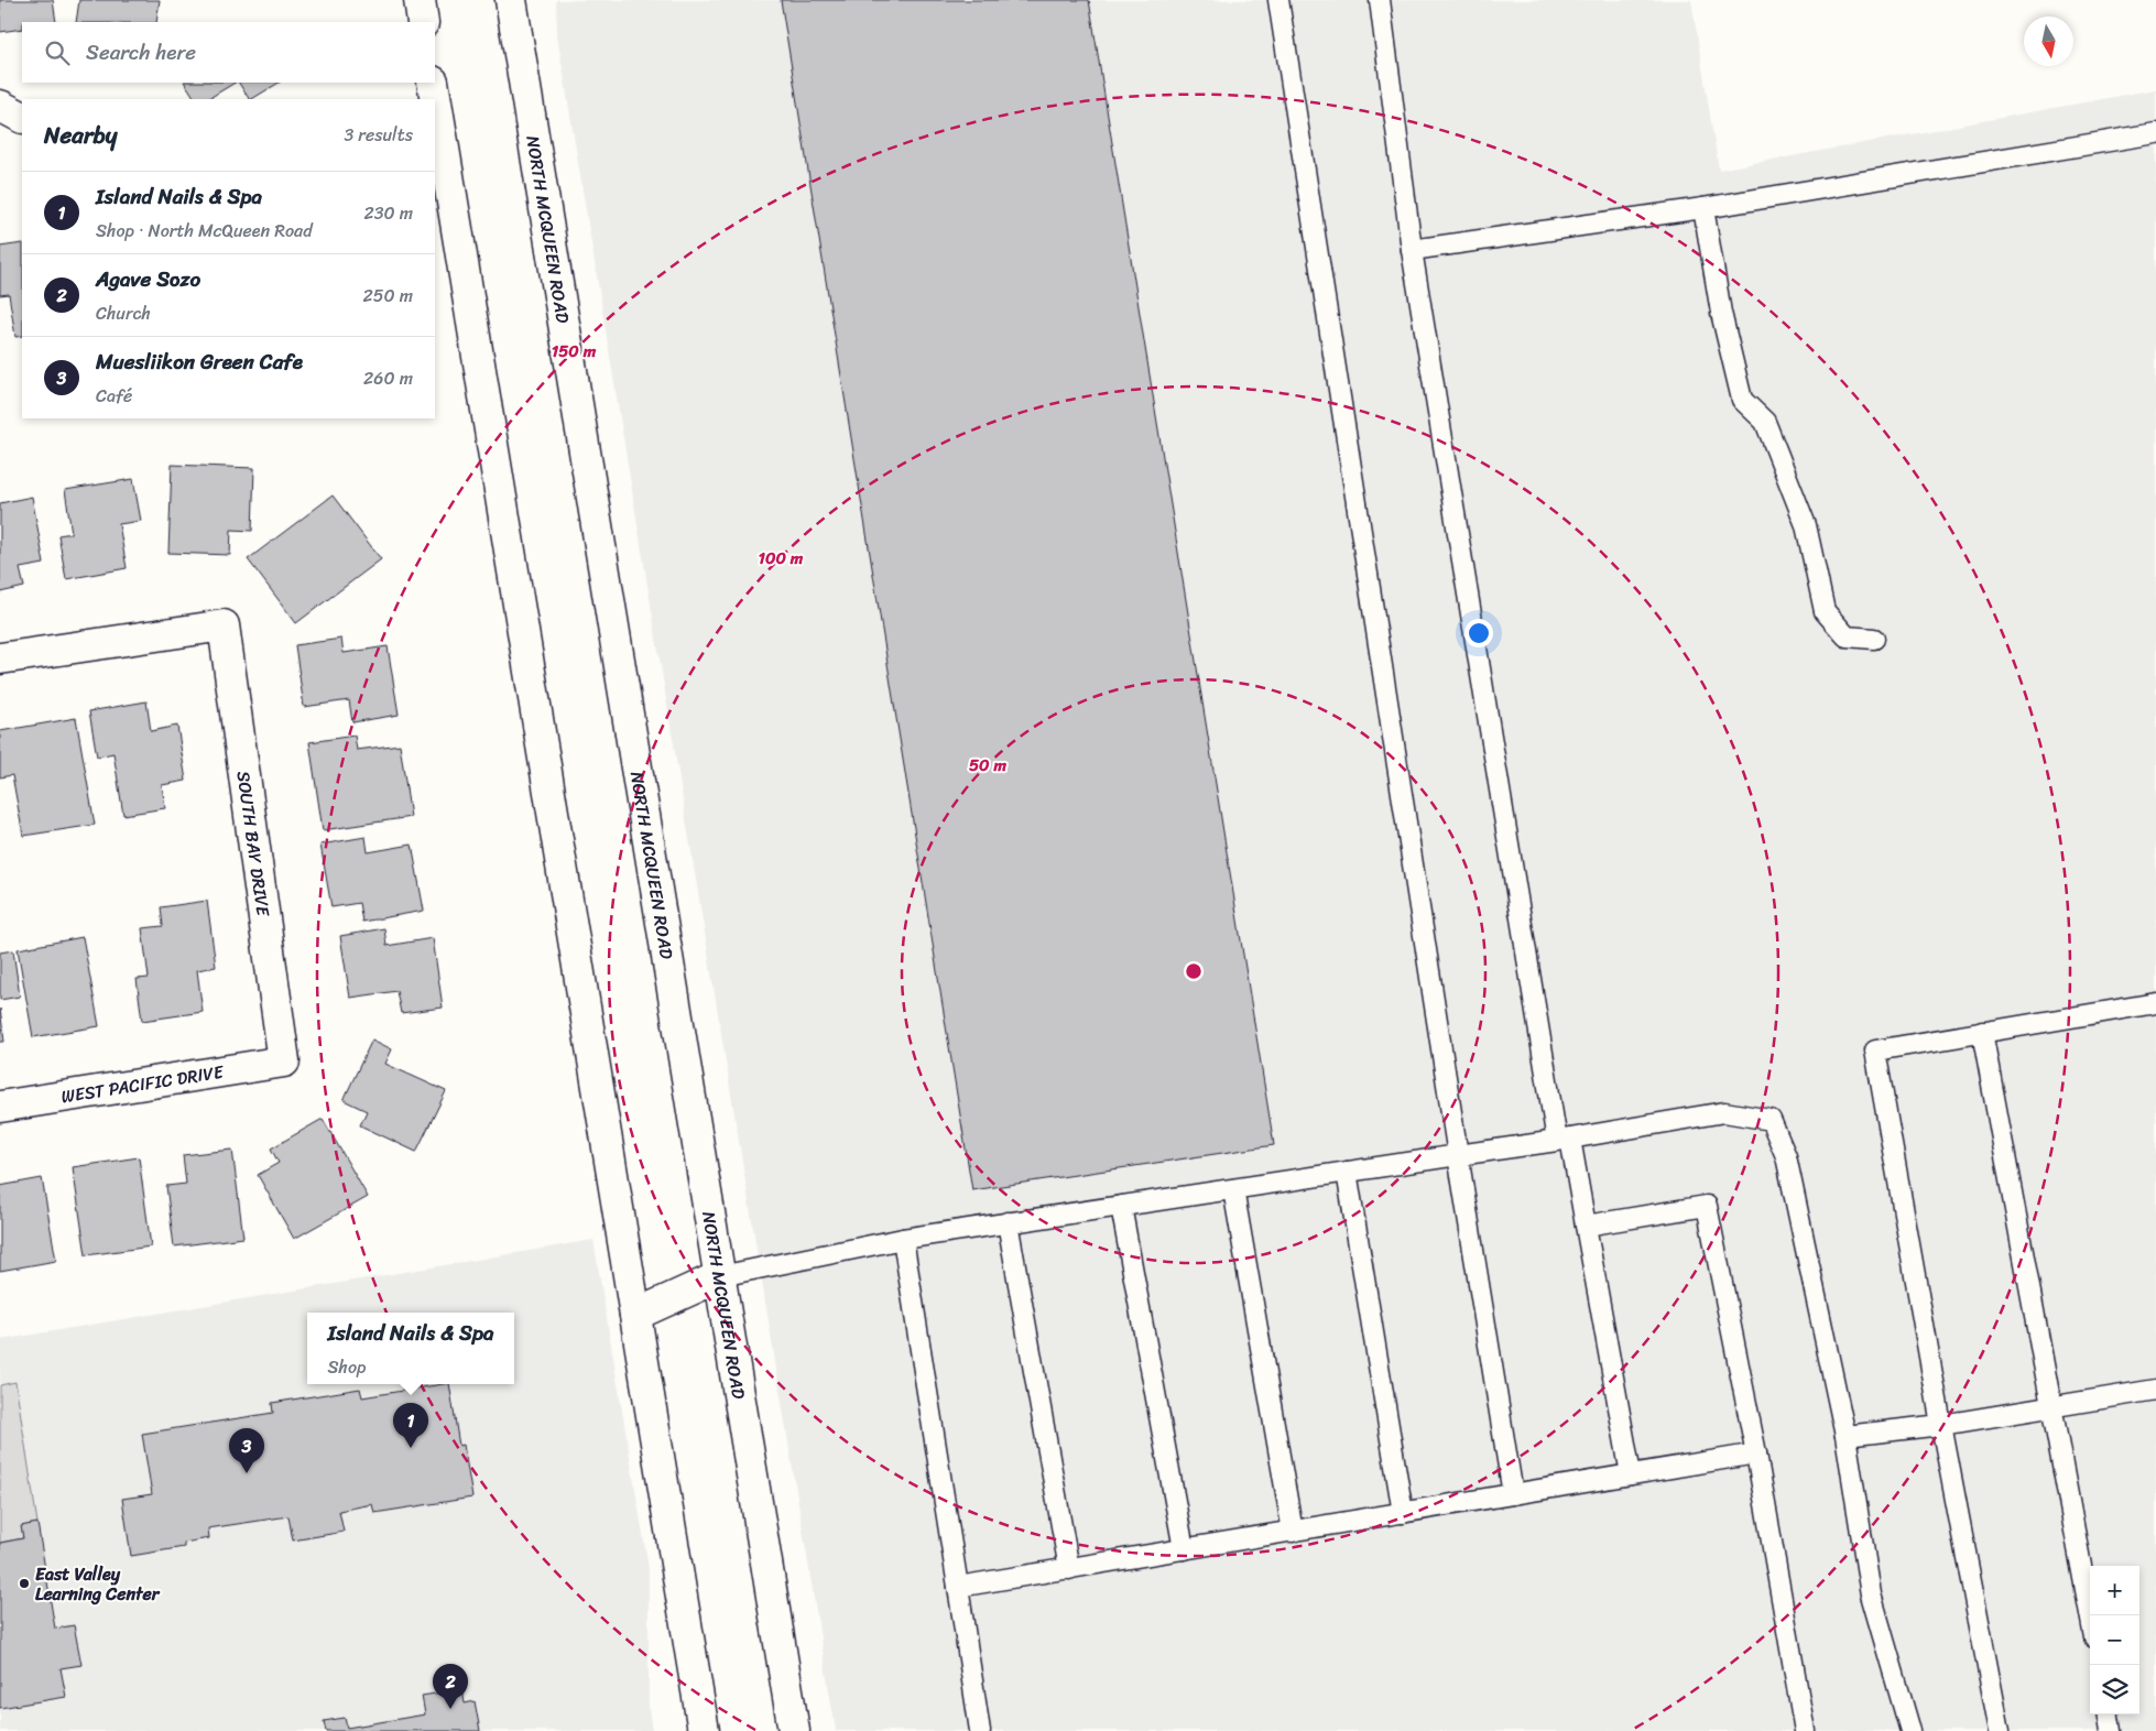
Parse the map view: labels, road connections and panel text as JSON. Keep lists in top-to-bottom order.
{
  "streets": {
    "main road": ["NORTH MCQUEEN ROAD", "SOUTH BAY DRIVE", "WEST PACIFIC DRIVE"]
  },
  "crossings": [
    ["SOUTH BAY DRIVE", "WEST PACIFIC DRIVE"]
  ],
  "places": ["East Valley Learning Center"],
  "north": "bottom",
  "page": {
    "search": "Search here",
    "heading": ["Nearby", "3 results"],
    "list": [
      {
        "mark": "1",
        "name": "Island Nails & Spa",
        "note": "Shop · North McQueen Road",
        "value": "230 m"
      },
      {
        "mark": "2",
        "name": "Agave Sozo",
        "note": "Church",
        "value": "250 m"
      },
      {
        "mark": "3",
        "name": "Muesliikon Green Cafe",
        "note": "Café",
        "value": "260 m"
      }
    ],
    "popup": ["Island Nails & Spa", "Shop"],
    "pins": ["1", "3", "2"],
    "map_buttons": ["+", "−"]
  },
  "rings": ["150 m", "100 m", "50 m"]
}
